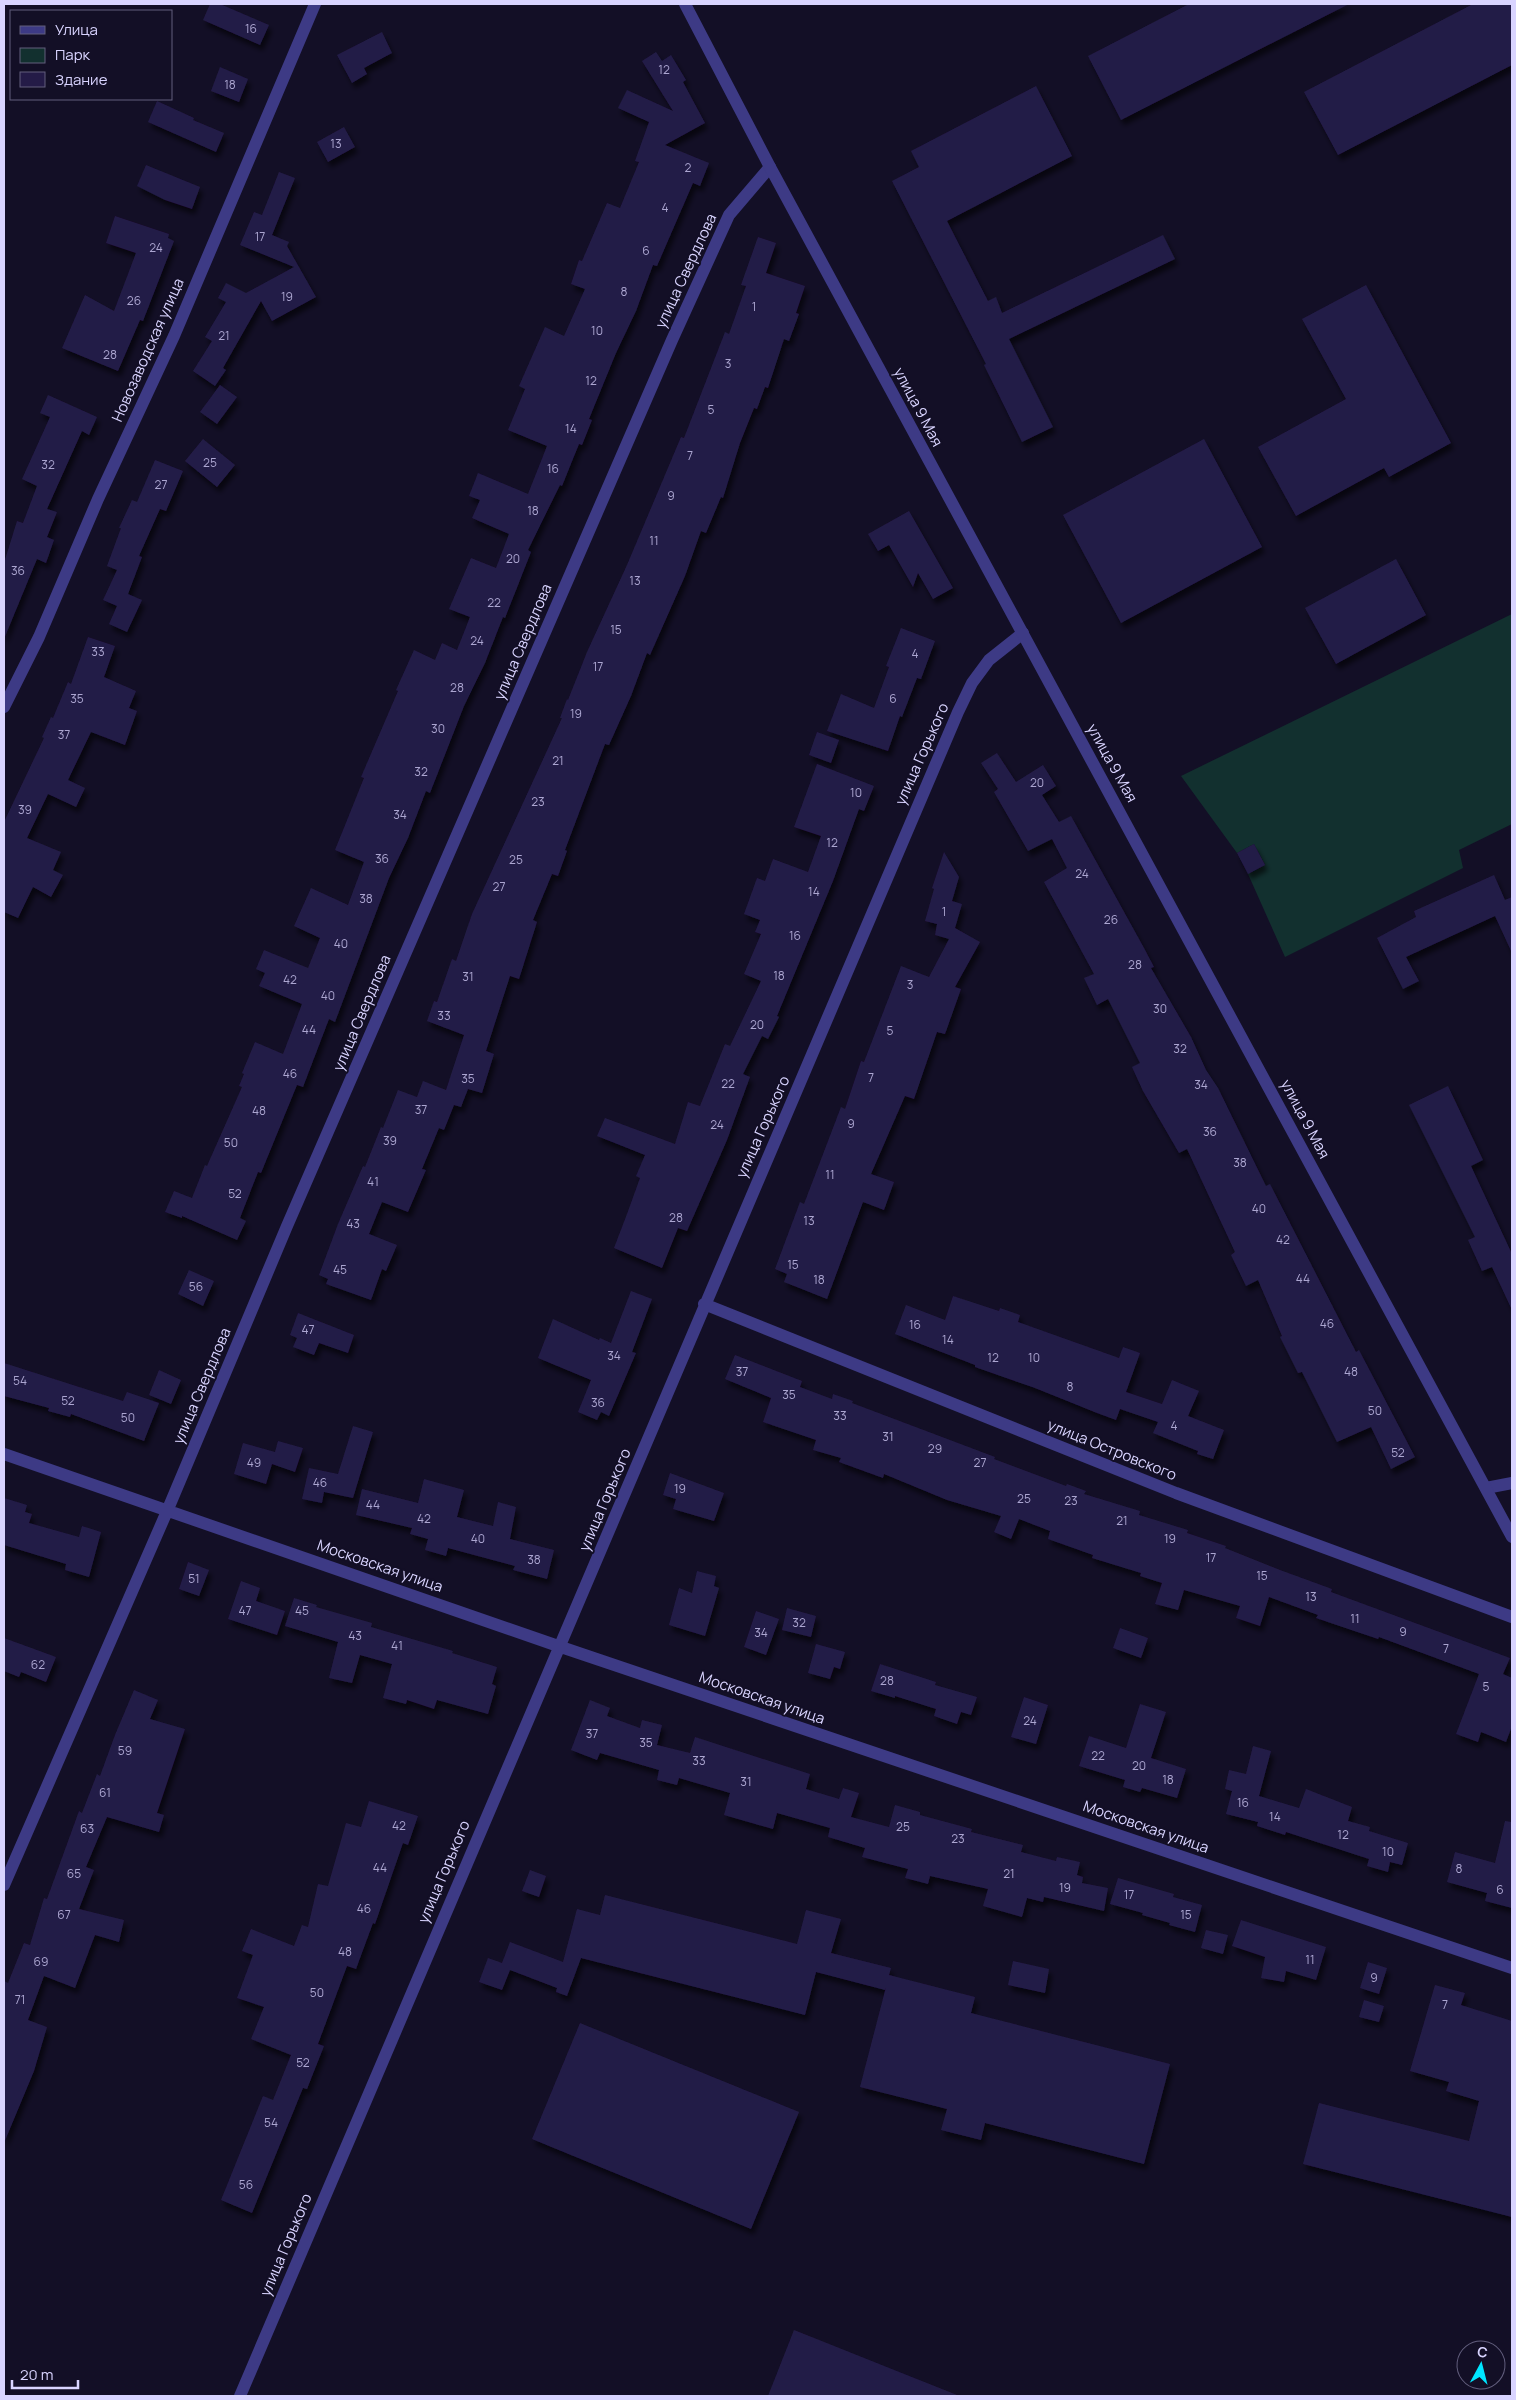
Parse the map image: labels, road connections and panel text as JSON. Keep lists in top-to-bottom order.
{
  "streets": {
    "street": [
      "улица Свердлова",
      "Новозаводская улица",
      "улица 9 Мая",
      "улица Горького",
      "улица Островского",
      "Московская улица"
    ]
  },
  "crossings": [
    ["улица Свердлова", "улица 9 Мая"],
    ["улица Свердлова", "Московская улица"],
    ["улица 9 Мая", "улица Горького"],
    ["улица Горького", "улица Островского"],
    ["улица Горького", "Московская улица"]
  ],
  "house_numbers": [
    "16",
    "12",
    "18",
    "13",
    "2",
    "4",
    "17",
    "24",
    "6",
    "8",
    "19",
    "26",
    "1",
    "10",
    "21",
    "28",
    "3",
    "12",
    "5",
    "14",
    "7",
    "25",
    "32",
    "16",
    "27",
    "9",
    "18",
    "11",
    "20",
    "36",
    "13",
    "22",
    "15",
    "24",
    "33",
    "4",
    "17",
    "28",
    "35",
    "6",
    "19",
    "30",
    "37",
    "21",
    "32",
    "20",
    "10",
    "23",
    "39",
    "34",
    "12",
    "36",
    "25",
    "24",
    "27",
    "14",
    "38",
    "1",
    "26",
    "16",
    "40",
    "28",
    "18",
    "31",
    "42",
    "3",
    "40",
    "30",
    "33",
    "20",
    "44",
    "5",
    "32",
    "46",
    "7",
    "35",
    "22",
    "34",
    "37",
    "48",
    "9",
    "24",
    "36",
    "39",
    "50",
    "38",
    "11",
    "41",
    "52",
    "40",
    "28",
    "13",
    "43",
    "42",
    "15",
    "45",
    "44",
    "18",
    "56",
    "46",
    "16",
    "47",
    "14",
    "34",
    "12",
    "10",
    "37",
    "48",
    "54",
    "8",
    "35",
    "52",
    "36",
    "50",
    "33",
    "50",
    "4",
    "31",
    "29",
    "52",
    "49",
    "27",
    "46",
    "19",
    "25",
    "23",
    "44",
    "42",
    "21",
    "40",
    "19",
    "17",
    "38",
    "15",
    "51",
    "13",
    "47",
    "45",
    "11",
    "32",
    "9",
    "34",
    "43",
    "41",
    "7",
    "62",
    "28",
    "5",
    "24",
    "37",
    "35",
    "59",
    "22",
    "33",
    "20",
    "18",
    "31",
    "61",
    "16",
    "14",
    "42",
    "25",
    "63",
    "12",
    "23",
    "10",
    "44",
    "8",
    "65",
    "21",
    "19",
    "6",
    "17",
    "46",
    "67",
    "15",
    "48",
    "11",
    "69",
    "9",
    "50",
    "71",
    "7",
    "52",
    "54",
    "56"
  ],
  "legend": ["Улица", "Парк", "Здание"],
  "scale_bar": "20 m",
  "north": "top"
}
